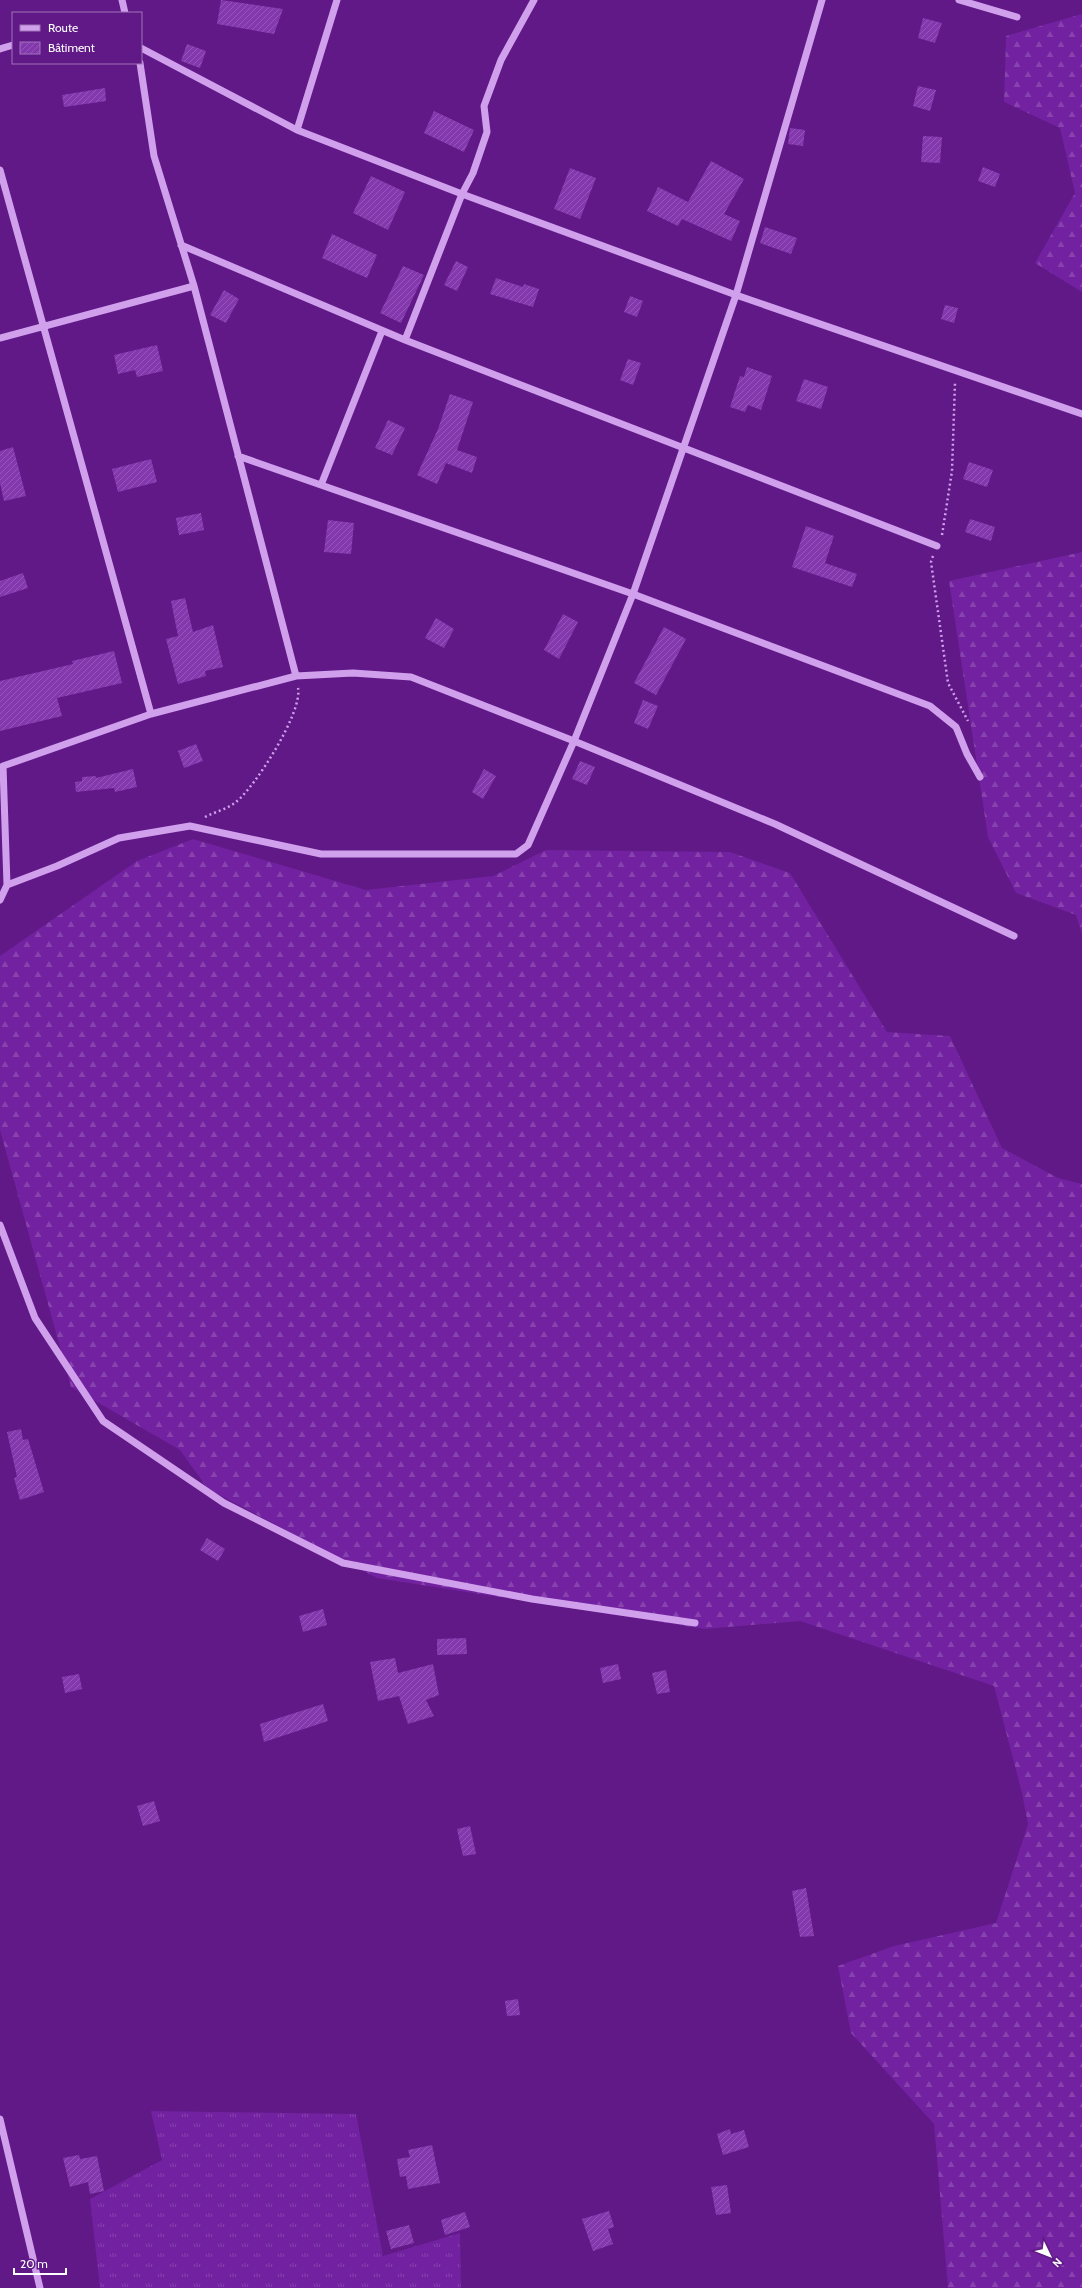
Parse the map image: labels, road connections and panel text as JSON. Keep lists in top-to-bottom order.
{
  "legend": ["Route", "Bâtiment"],
  "scale_bar": "20 m",
  "north": "bottom right"
}
